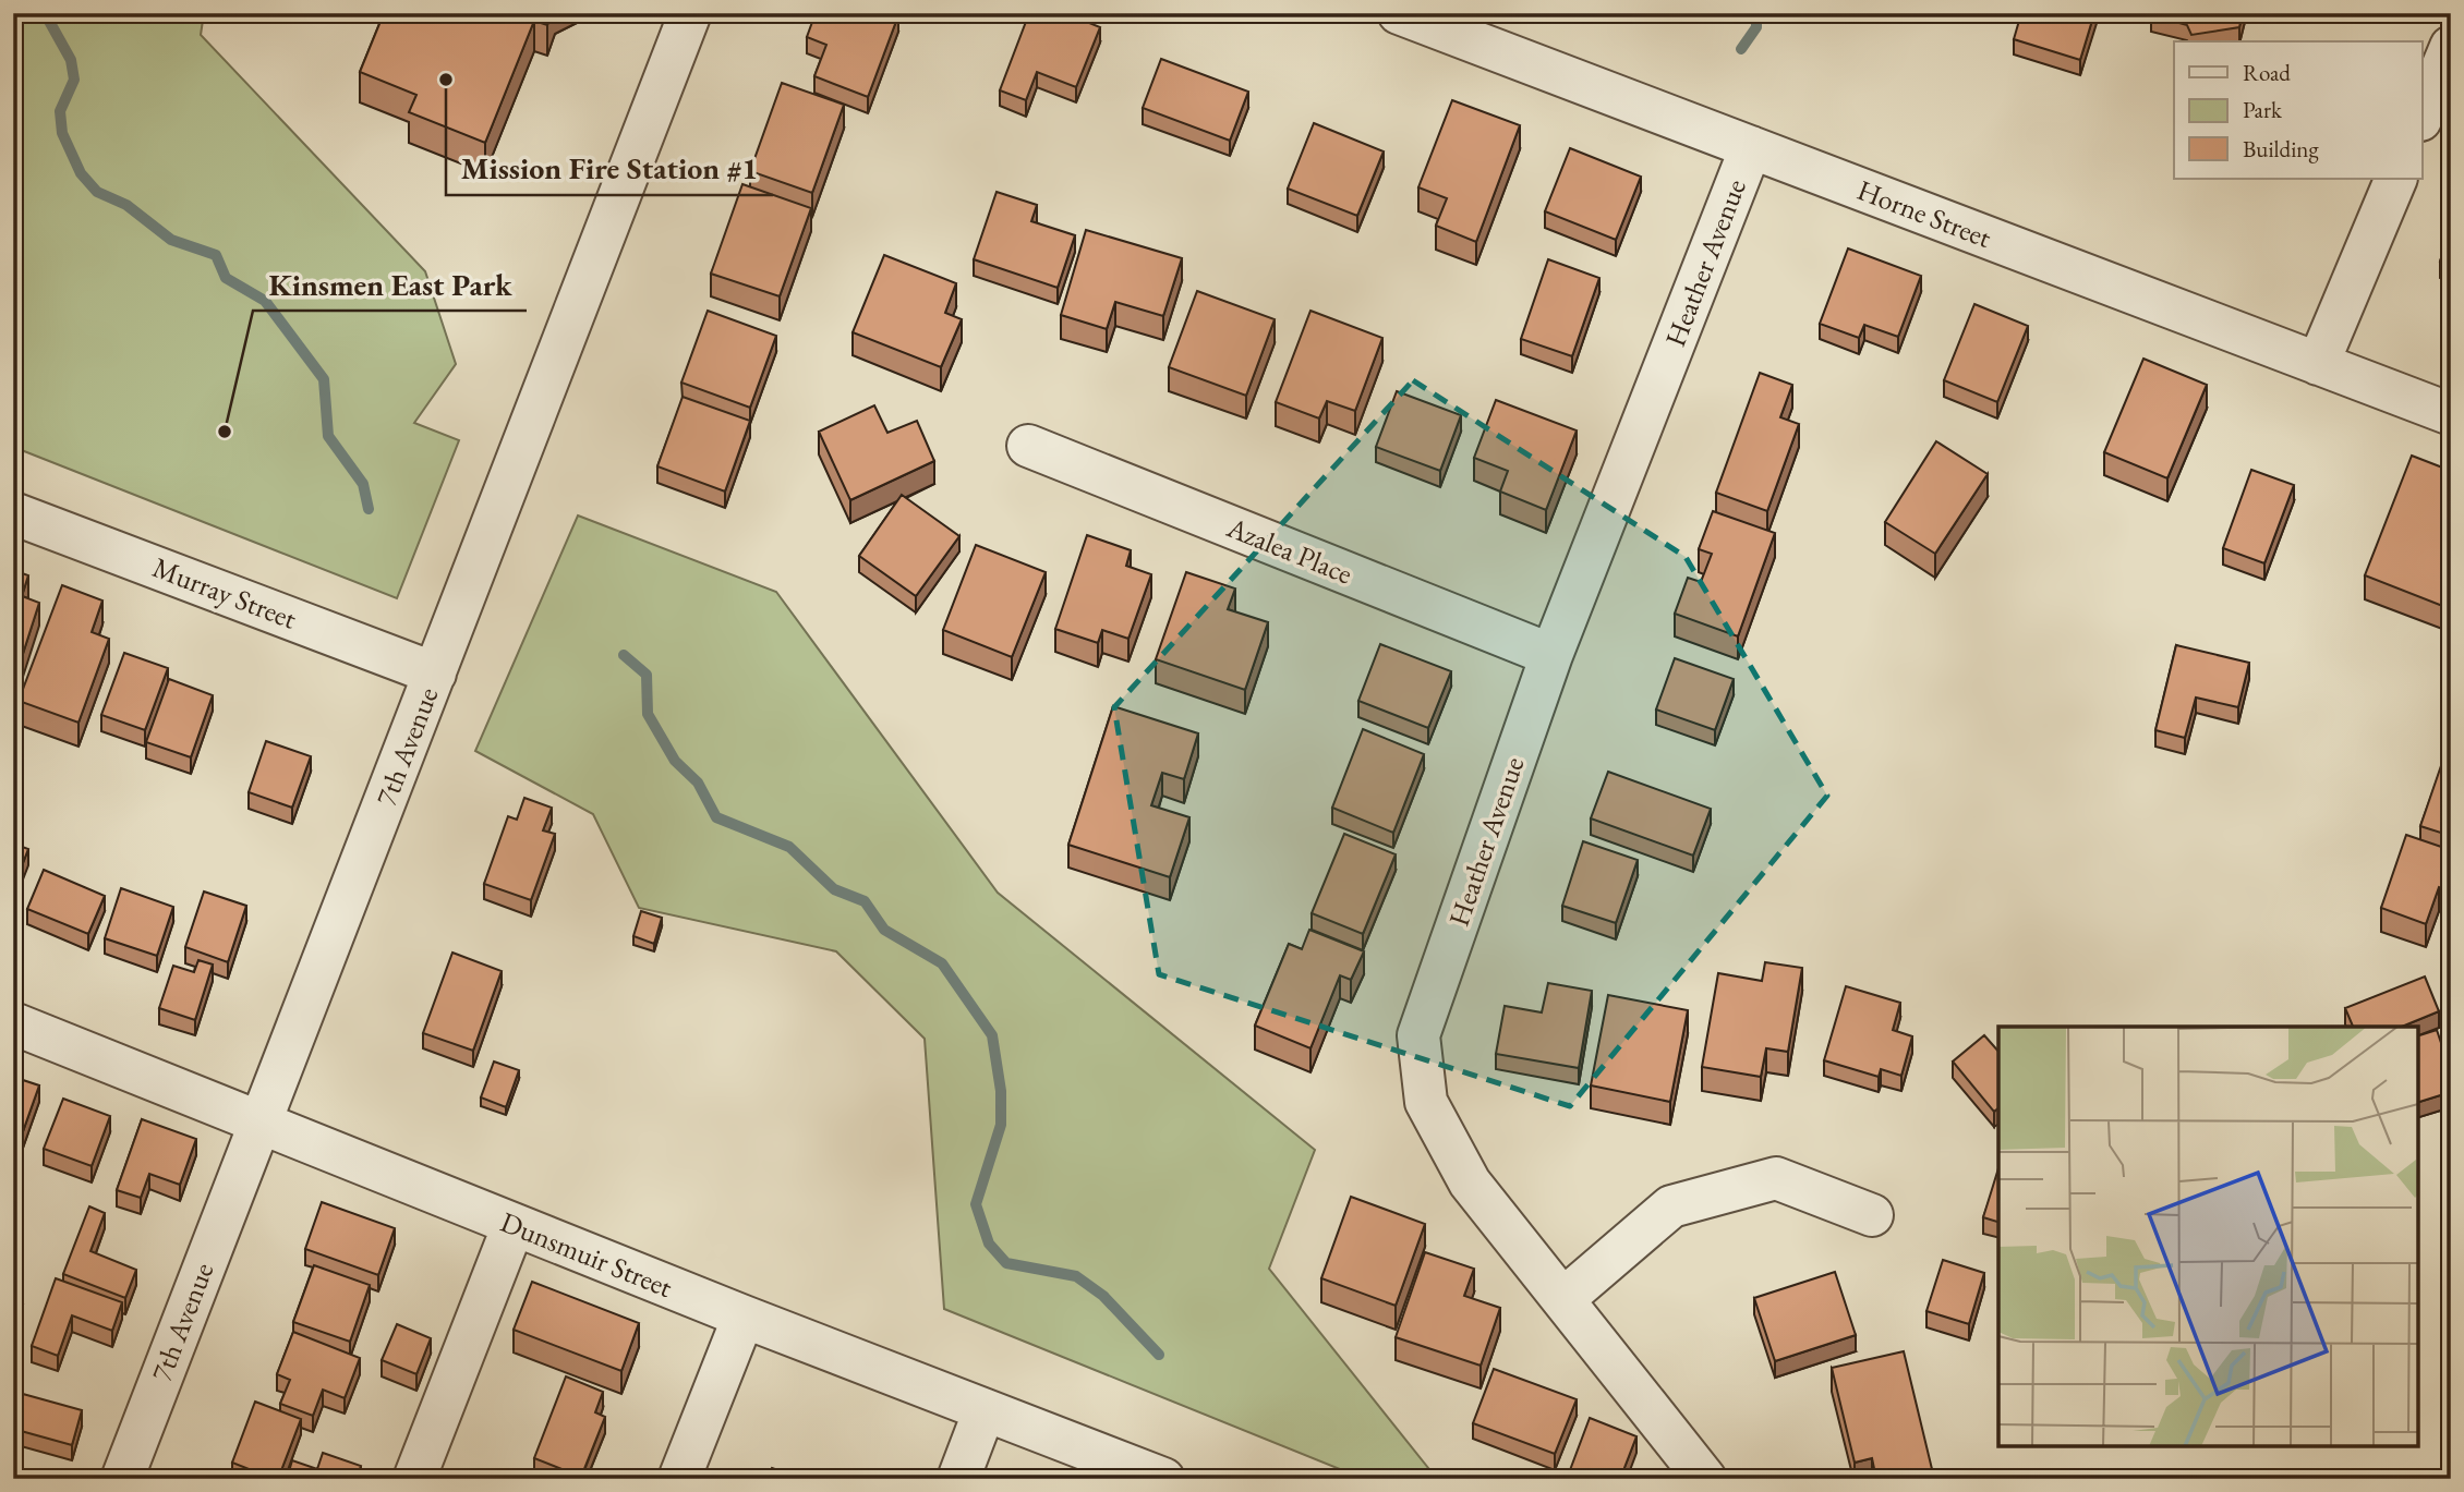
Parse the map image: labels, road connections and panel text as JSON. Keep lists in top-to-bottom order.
{
  "streets": {
    "street": [
      "Horne Street",
      "Heather Avenue",
      "Azalea Place",
      "Murray Street",
      "7th Avenue",
      "Dunsmuir Street"
    ]
  },
  "crossings": [
    ["Horne Street", "Heather Avenue"],
    ["Heather Avenue", "Azalea Place"],
    ["Murray Street", "7th Avenue"],
    ["7th Avenue", "Dunsmuir Street"]
  ],
  "places": ["Mission Fire Station #1", "Kinsmen East Park"],
  "legend": ["Road", "Park", "Building"]
}
